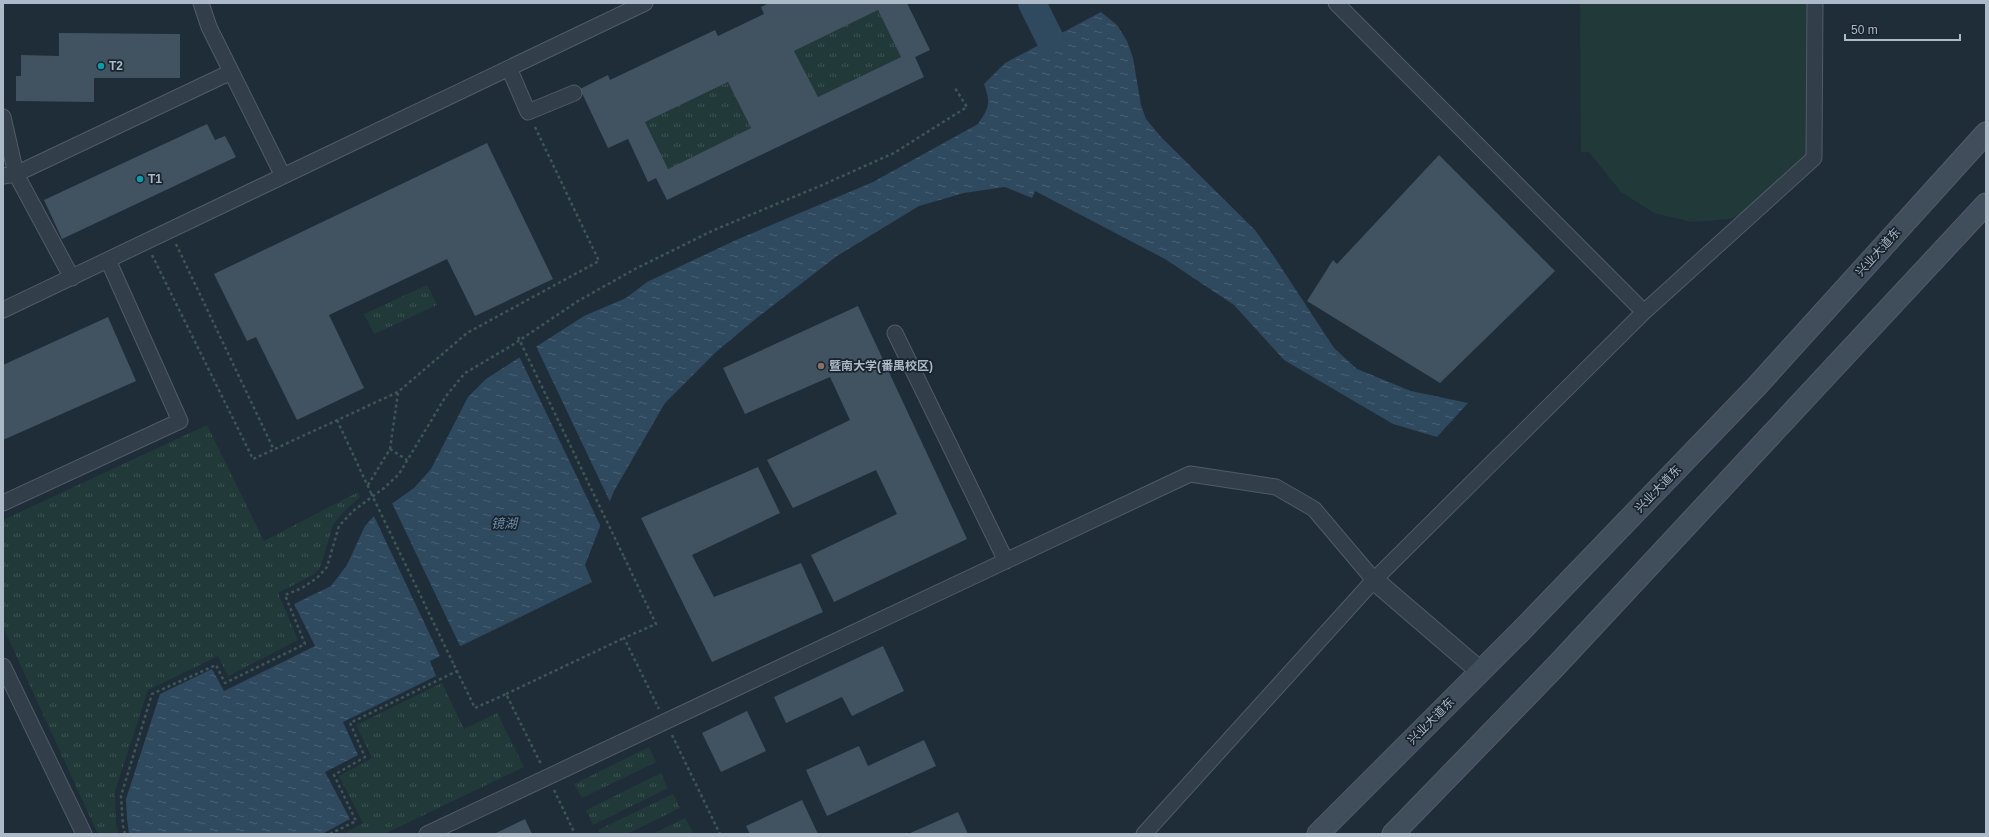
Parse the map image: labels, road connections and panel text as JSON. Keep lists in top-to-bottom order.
{
  "streets": {
    "main road": ["兴业大道东"]
  },
  "water": ["镜湖"],
  "places": ["T2", "T1", "暨南大学(番禺校区)"],
  "scale_bar": "50 m"
}
